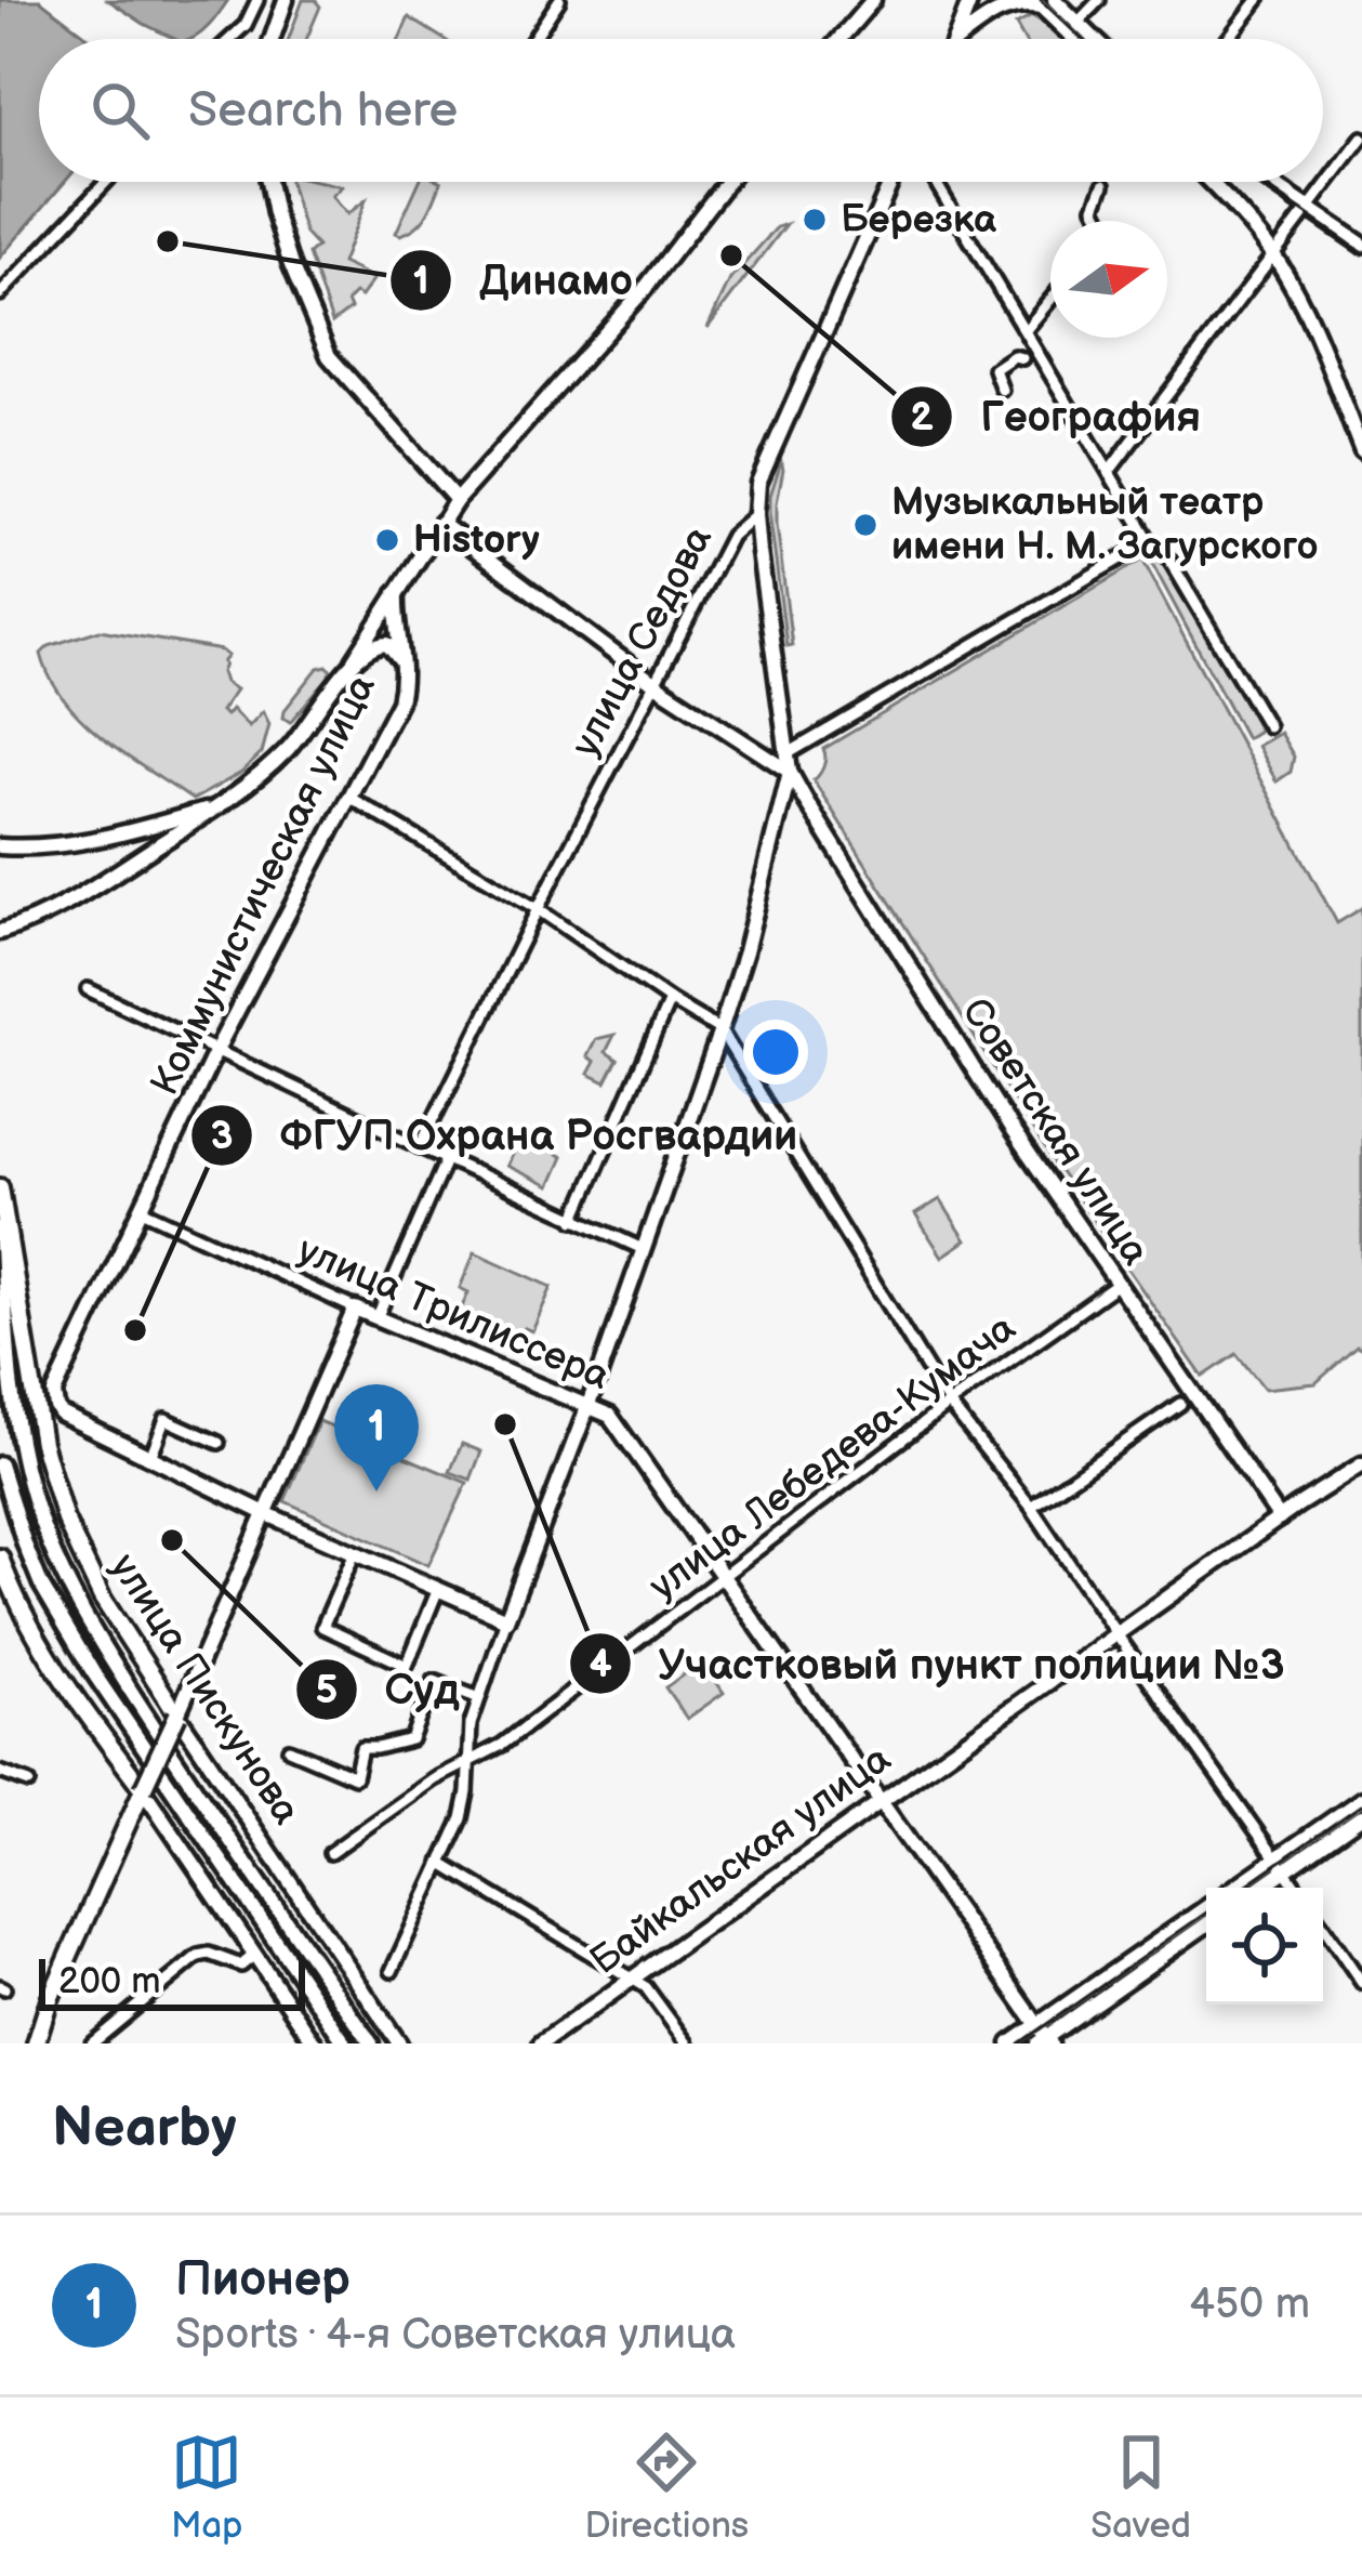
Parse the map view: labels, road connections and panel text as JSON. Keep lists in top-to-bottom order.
{
  "streets": {
    "main road": [
      "улица Седова",
      "Коммунистическая улица",
      "Советская улица",
      "улица Трилиссера",
      "улица Пискунова",
      "Байкальская улица"
    ],
    "street": ["улица Лебедева-Кумача"]
  },
  "crossings": [
    ["Коммунистическая улица", "улица Трилиссера"],
    ["Советская улица", "улица Лебедева-Кумача"],
    ["Советская улица", "Байкальская улица"],
    ["улица Трилиссера", "улица Лебедева-Кумача"],
    ["улица Трилиссера", "Байкальская улица"]
  ],
  "places": [
    "Березка",
    "Динамо",
    "География",
    "Музыкальный театр имени Н. М. Загурского",
    "History",
    "ФГУП Охрана Росгвардии",
    "Участковый пункт полиции №3",
    "Суд"
  ],
  "scale_bar": "200 m",
  "north": "right",
  "page": {
    "search": "Search here",
    "pins": "1",
    "scale": "200 m",
    "heading": "Nearby",
    "list": [
      {
        "mark": "1",
        "name": "Пионер",
        "note": "Sports · 4-я Советская улица",
        "value": "450 m"
      }
    ],
    "nav": ["Map", "Directions", "Saved"]
  }
}
